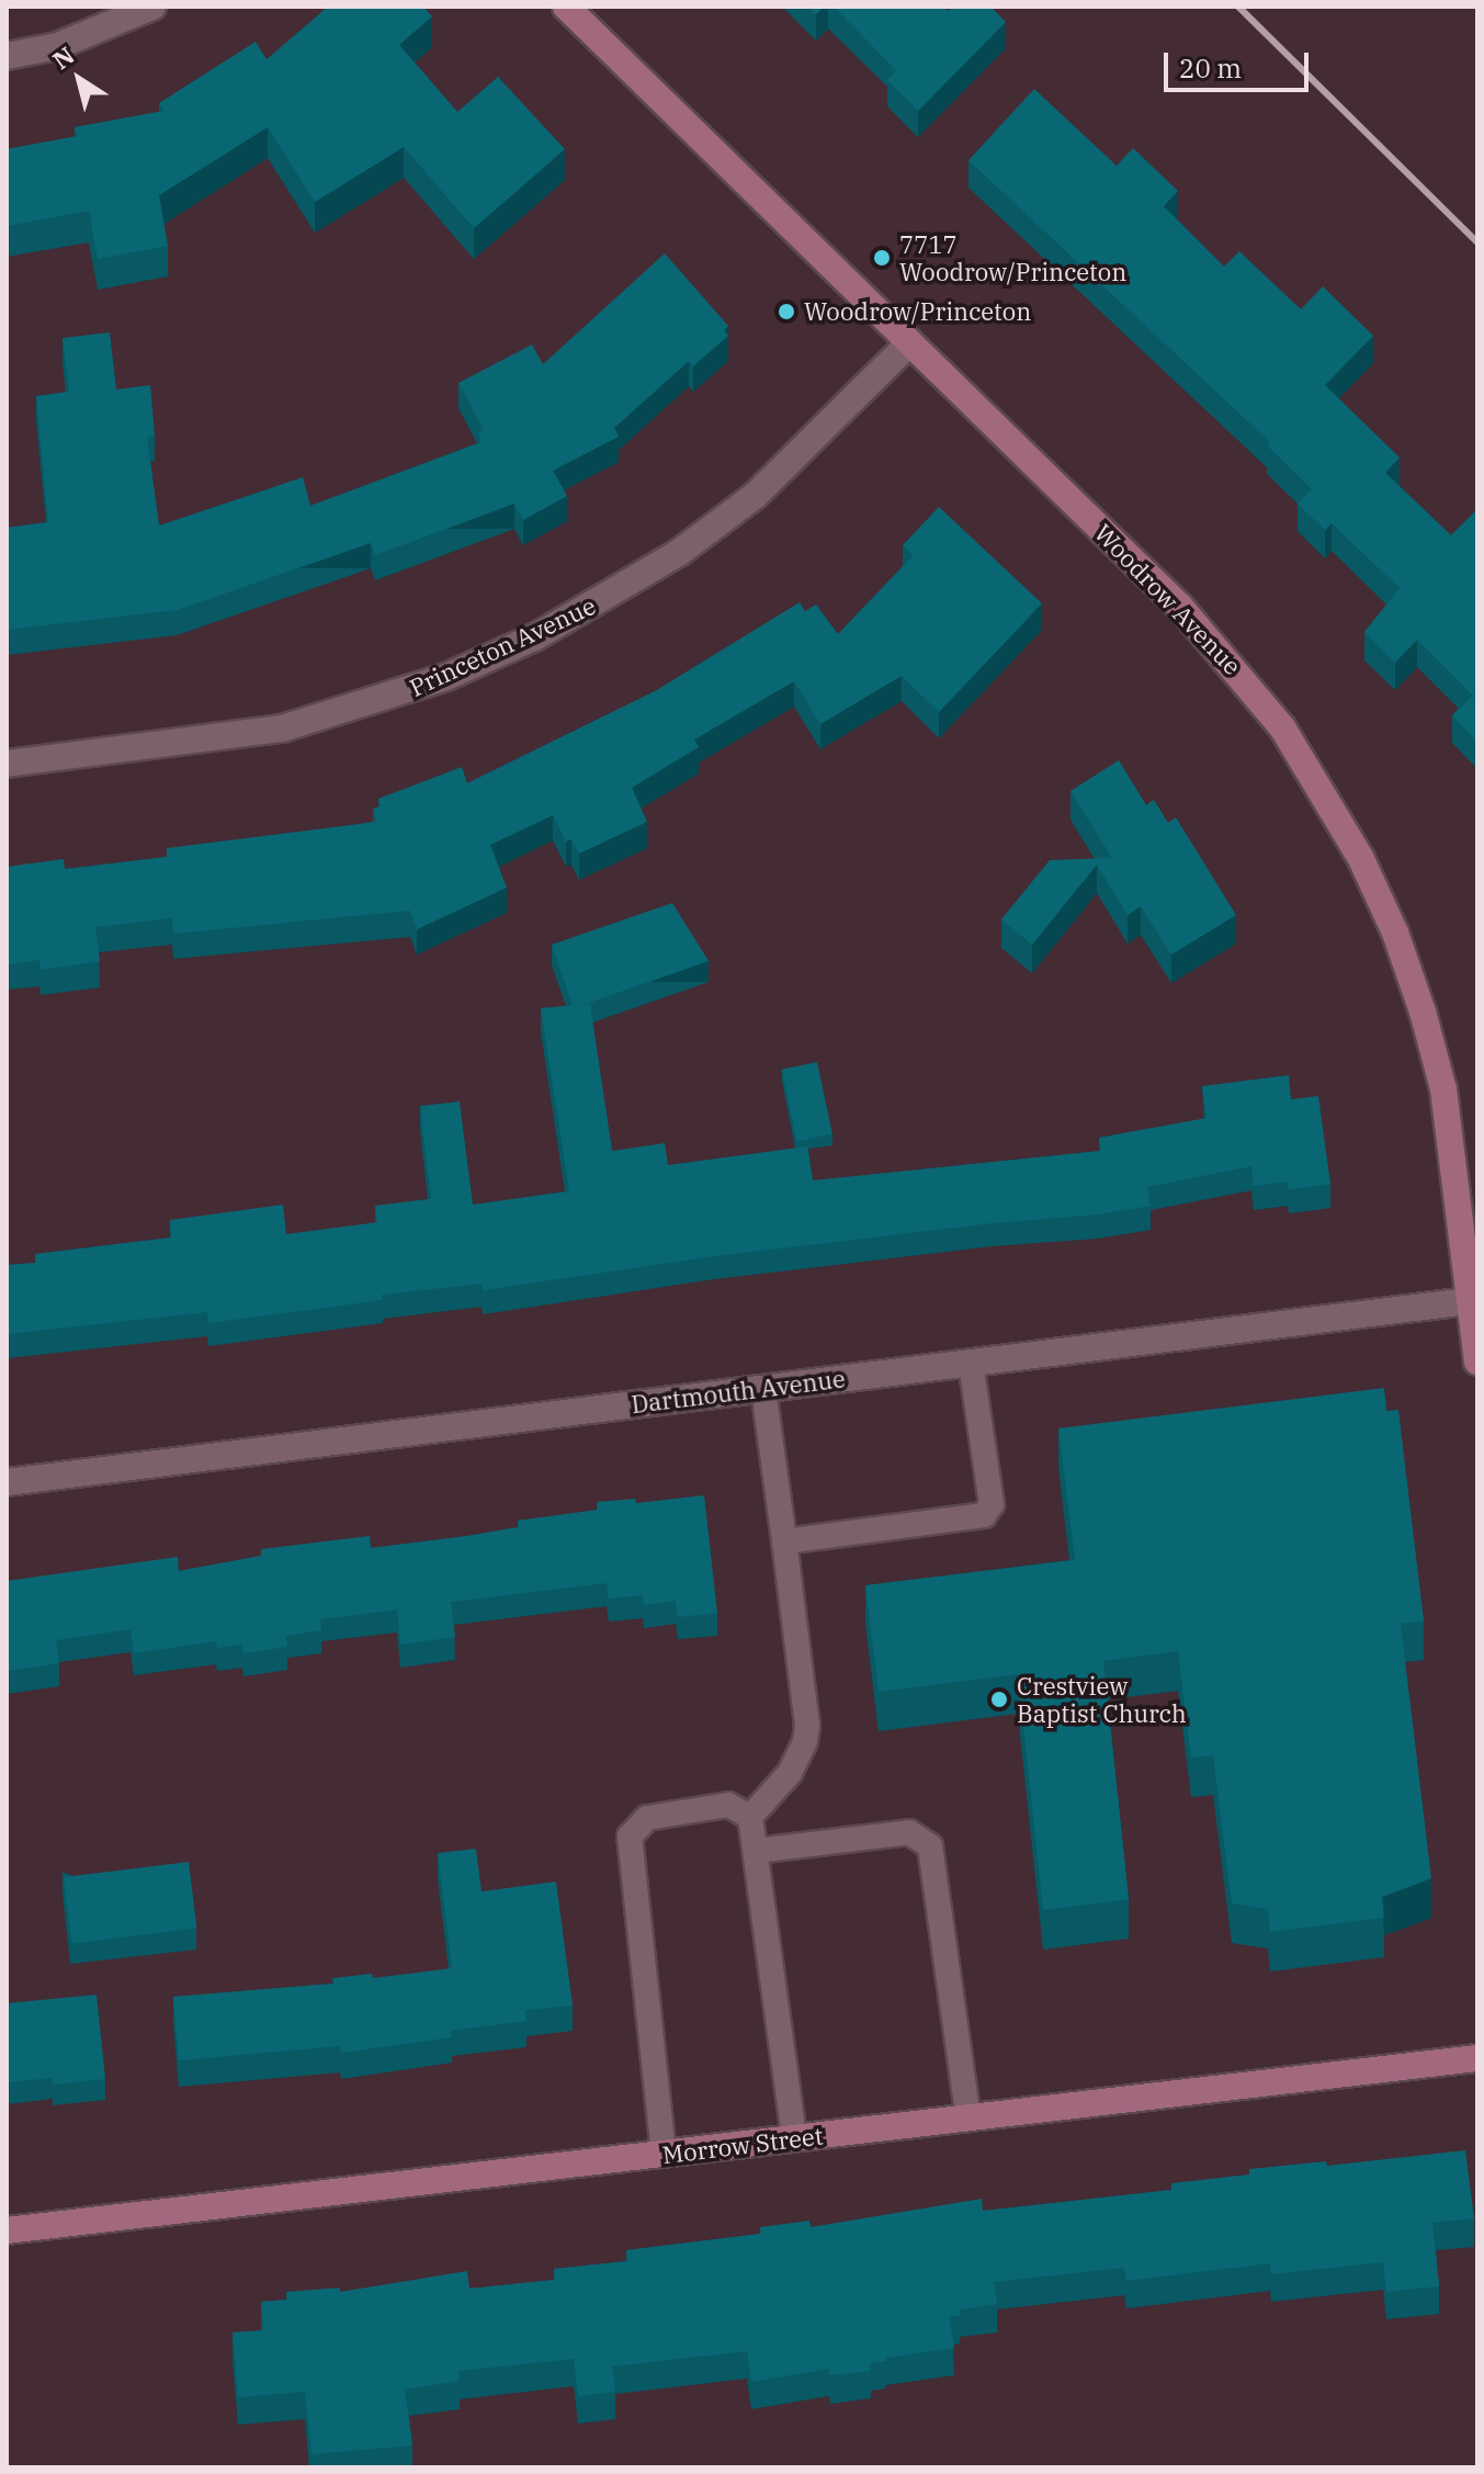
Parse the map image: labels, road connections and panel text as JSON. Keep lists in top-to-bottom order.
{
  "streets": {
    "street": [
      "Woodrow Avenue",
      "Princeton Avenue",
      "Dartmouth Avenue",
      "Morrow Street"
    ]
  },
  "crossings": [
    ["Woodrow Avenue", "Princeton Avenue"],
    ["Woodrow Avenue", "Dartmouth Avenue"]
  ],
  "places": ["7717 Woodrow/Princeton", "Woodrow/Princeton", "Crestview Baptist Church"],
  "scale_bar": "20 m",
  "north": "top left"
}
